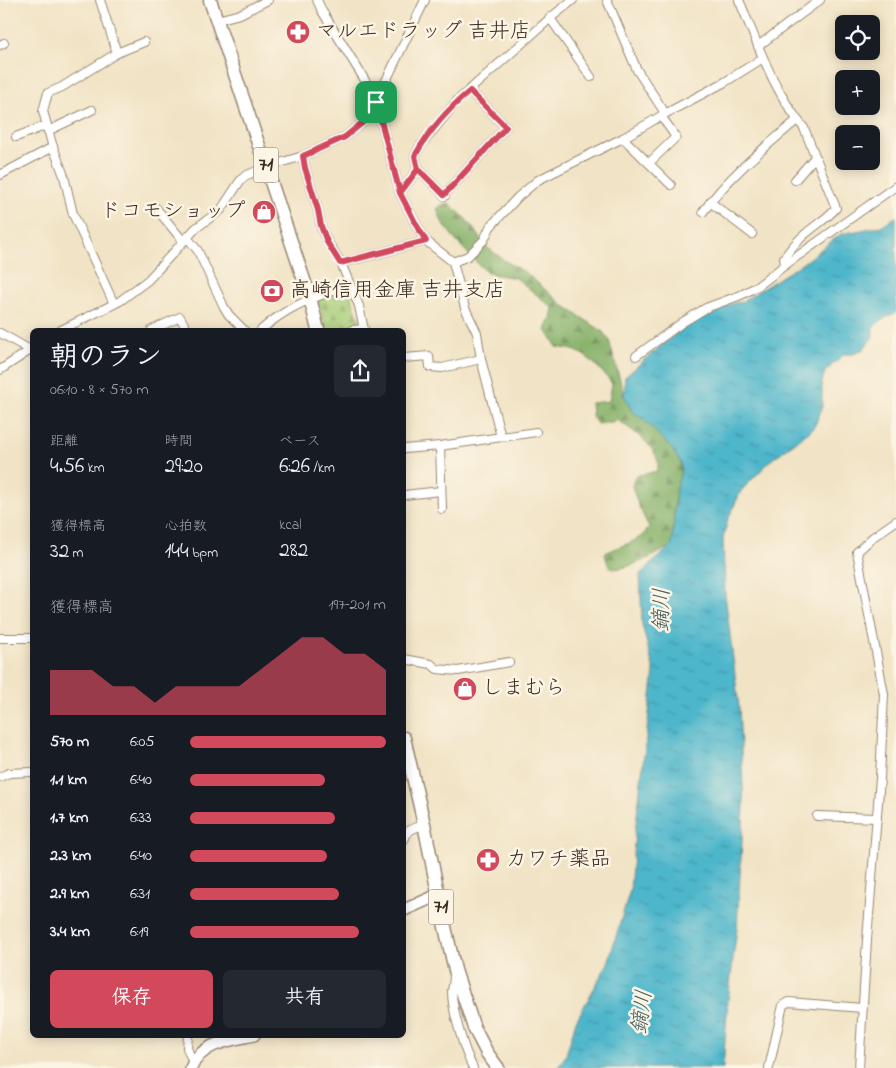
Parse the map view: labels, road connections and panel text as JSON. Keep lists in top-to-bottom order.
{
  "streets": {
    "main road": ["71"]
  },
  "water": ["鏑川"],
  "places": {
    "pharmacy": ["マルエドラッグ 吉井店", "カワチ薬品"],
    "shop": ["ドコモショップ", "しまむら"],
    "bank": ["高崎信用金庫 吉井支店"]
  },
  "page": {
    "map_buttons": ["+", "−"],
    "heading": ["朝のラン", "06:10 · 8 × 570 m"],
    "stats": [
      ["距離", "4.56 km"],
      ["時間", "29:20"],
      ["ペース", "6:26 /km"],
      ["獲得標高", "32 m"],
      ["心拍数", "144 bpm"],
      ["kcal", "282"]
    ],
    "chart": ["獲得標高", "197–201 m"],
    "list": [
      {
        "name": "570 m",
        "note": "6:05"
      },
      {
        "name": "1.1 km",
        "note": "6:40"
      },
      {
        "name": "1.7 km",
        "note": "6:33"
      },
      {
        "name": "2.3 km",
        "note": "6:40"
      },
      {
        "name": "2.9 km",
        "note": "6:31"
      },
      {
        "name": "3.4 km",
        "note": "6:19"
      }
    ],
    "buttons": ["保存", "共有"]
  }
}
